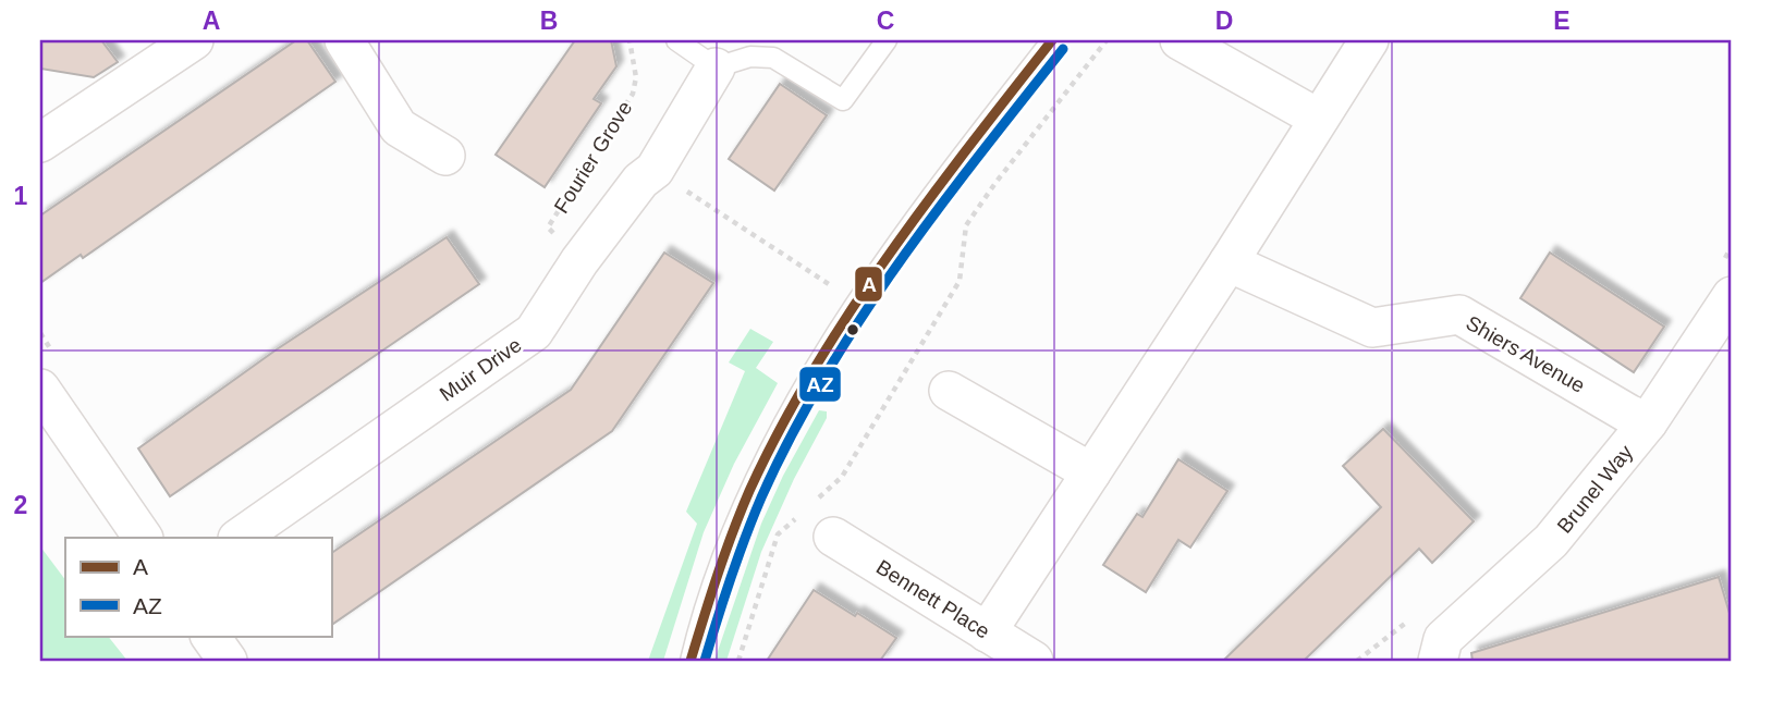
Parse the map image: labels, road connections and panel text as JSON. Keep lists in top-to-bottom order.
{
  "streets": {
    "street": [
      "Shiers Avenue",
      "Muir Drive",
      "Brunel Way",
      "Bennett Place"
    ],
    "path": ["Fourier Grove"]
  },
  "crossings": [
    ["Fourier Grove", "Muir Drive"],
    ["Shiers Avenue", "Brunel Way"]
  ],
  "lines": ["transit line A", "transit line AZ"],
  "legend": ["A", "AZ"],
  "grid": {
    "columns": [
      "A",
      "B",
      "C",
      "D",
      "E"
    ],
    "rows": ["1", "2"]
  }
}
